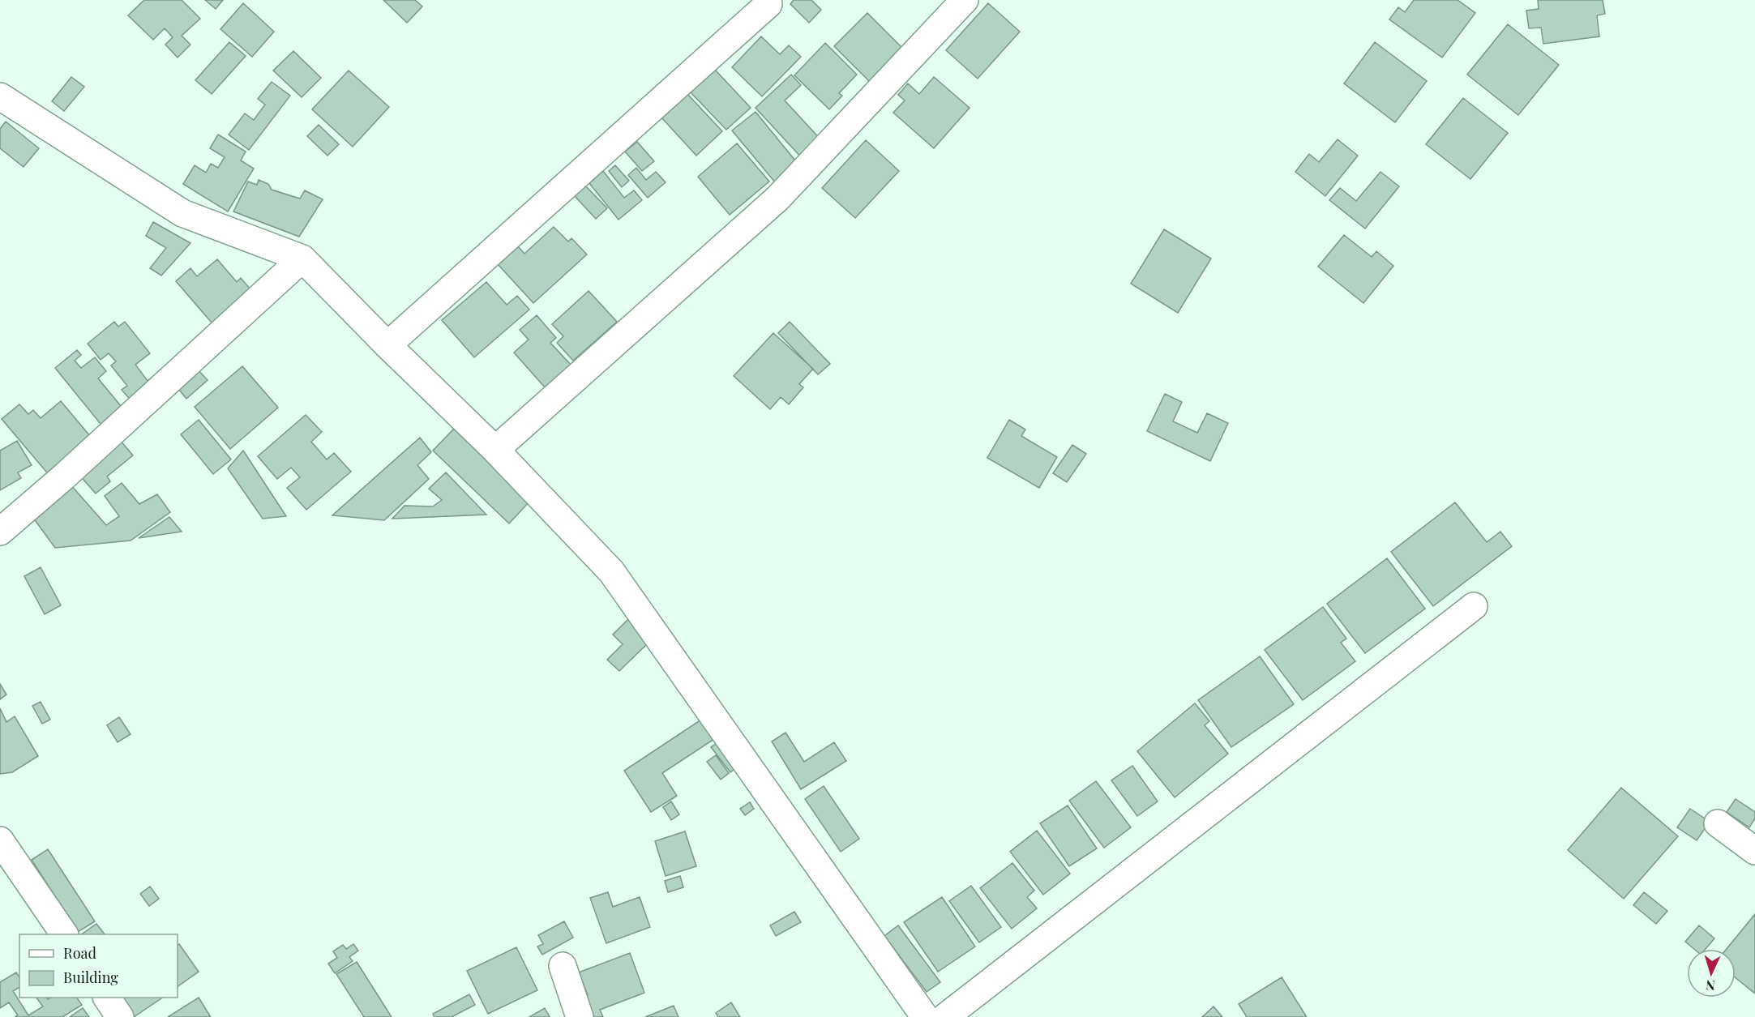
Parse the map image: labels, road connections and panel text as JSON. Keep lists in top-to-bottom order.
{
  "legend": ["Road", "Building"],
  "north": "bottom"
}
